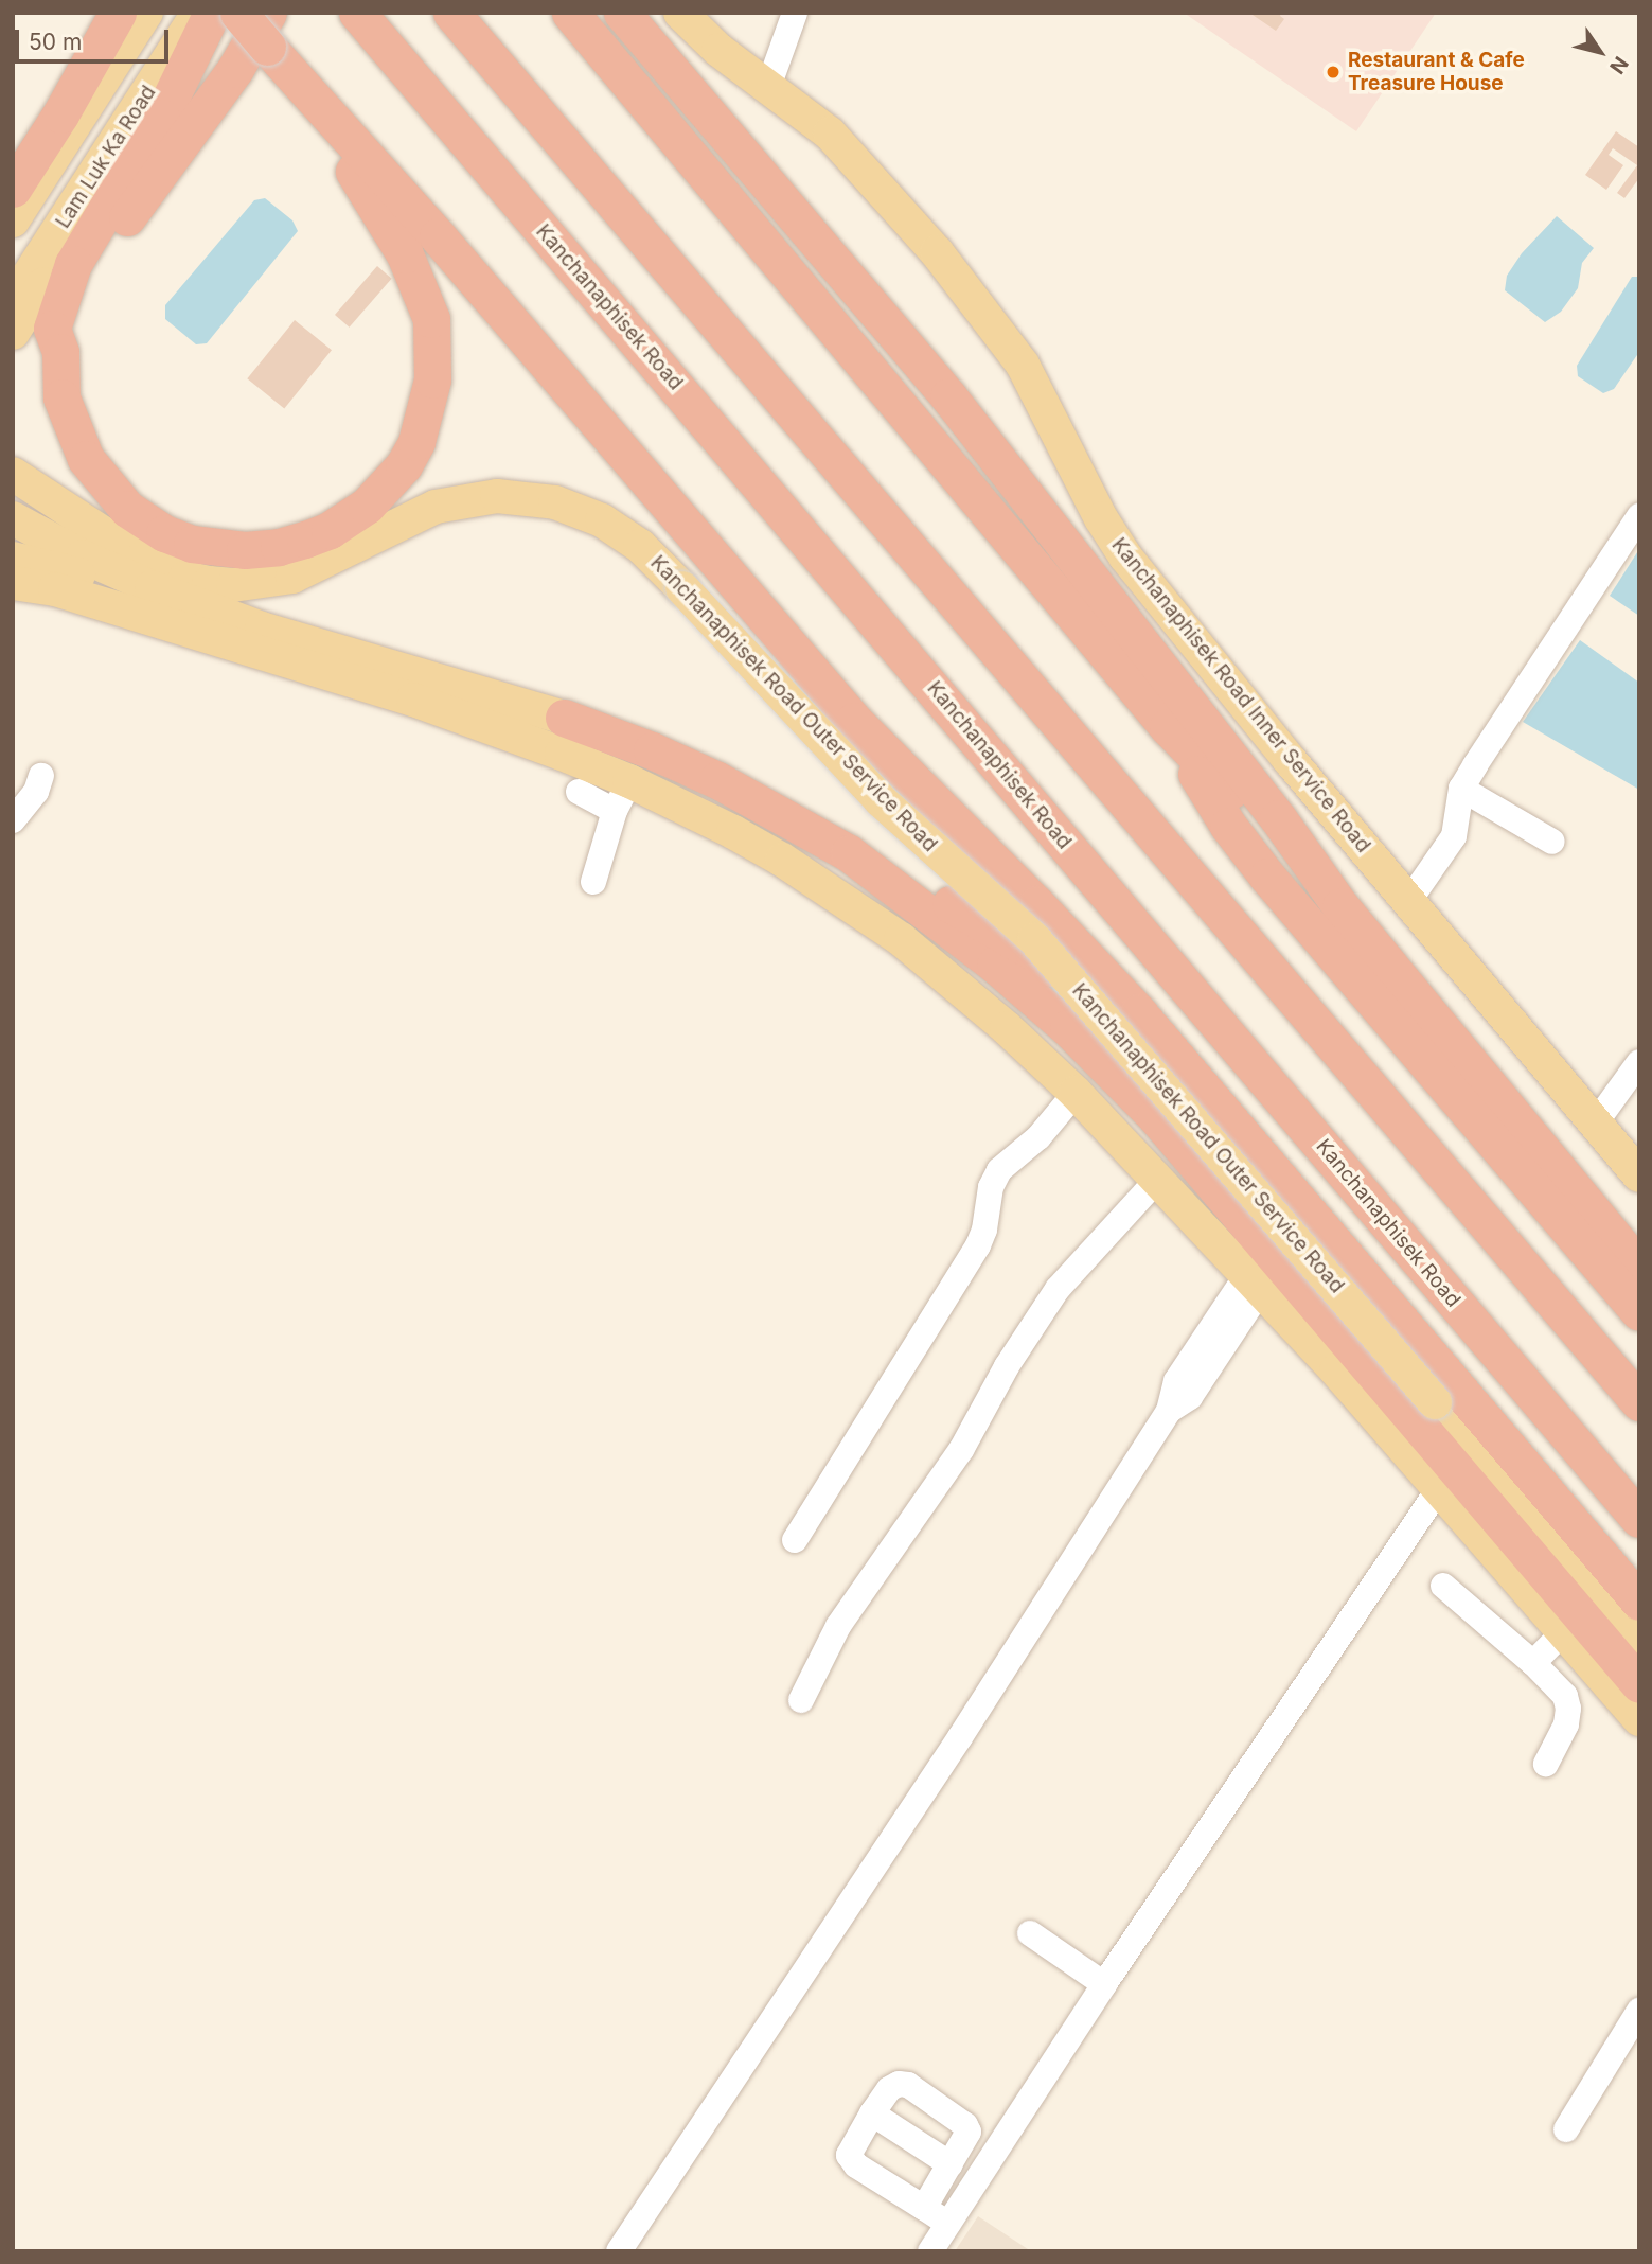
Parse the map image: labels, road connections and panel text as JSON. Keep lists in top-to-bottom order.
{
  "streets": {
    "highway": ["Kanchanaphisek Road"],
    "main road": ["Lam Luk Ka Road", "Kanchanaphisek Road Inner Service Road", "Kanchanaphisek Road Outer Service Road"]
  },
  "places": ["Restaurant & Cafe Treasure House"],
  "scale_bar": "50 m",
  "north": "bottom right"
}
